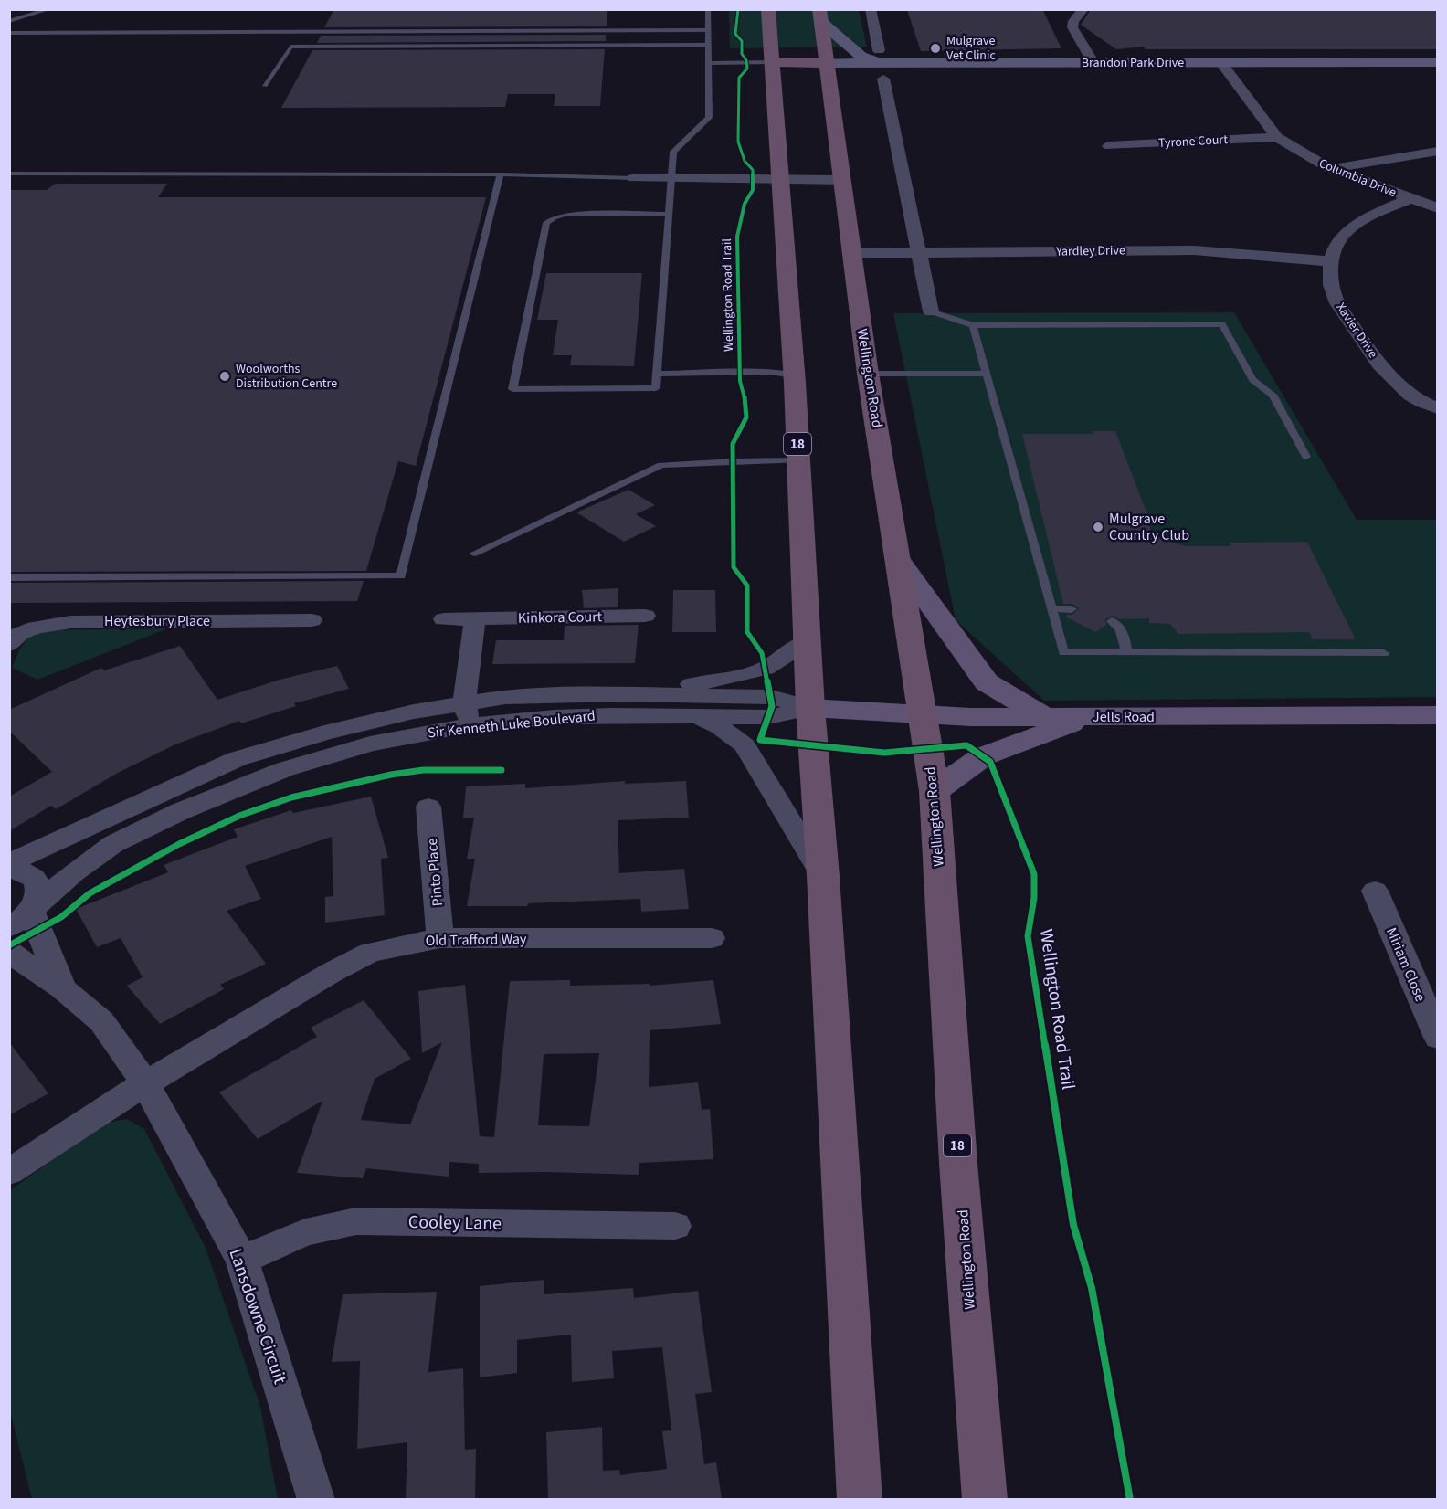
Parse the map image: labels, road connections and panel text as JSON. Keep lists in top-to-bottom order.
{
  "streets": {
    "highway": ["Wellington Road", "18"],
    "main road": ["Jells Road"],
    "street": [
      "Brandon Park Drive",
      "Tyrone Court",
      "Columbia Drive",
      "Yardley Drive",
      "Xavier Drive",
      "Kinkora Court",
      "Heytesbury Place",
      "Sir Kenneth Luke Boulevard",
      "Pinto Place",
      "Old Trafford Way",
      "Miriam Close",
      "Cooley Lane",
      "Lansdowne Circuit"
    ],
    "cycle path": ["Wellington Road Trail"]
  },
  "crossings": [
    ["Brandon Park Drive", "Columbia Drive"],
    ["Brandon Park Drive", "Wellington Road"],
    ["Tyrone Court", "Columbia Drive"],
    ["Yardley Drive", "Xavier Drive"],
    ["Yardley Drive", "Wellington Road"],
    ["Wellington Road", "Jells Road"],
    ["18", "Jells Road"],
    ["18", "Sir Kenneth Luke Boulevard"],
    ["Jells Road", "Sir Kenneth Luke Boulevard"],
    ["Sir Kenneth Luke Boulevard", "Lansdowne Circuit"],
    ["Pinto Place", "Old Trafford Way"],
    ["Old Trafford Way", "Lansdowne Circuit"],
    ["Cooley Lane", "Lansdowne Circuit"]
  ],
  "places": ["Mulgrave Vet Clinic", "Woolworths Distribution Centre", "Mulgrave Country Club"]
}
